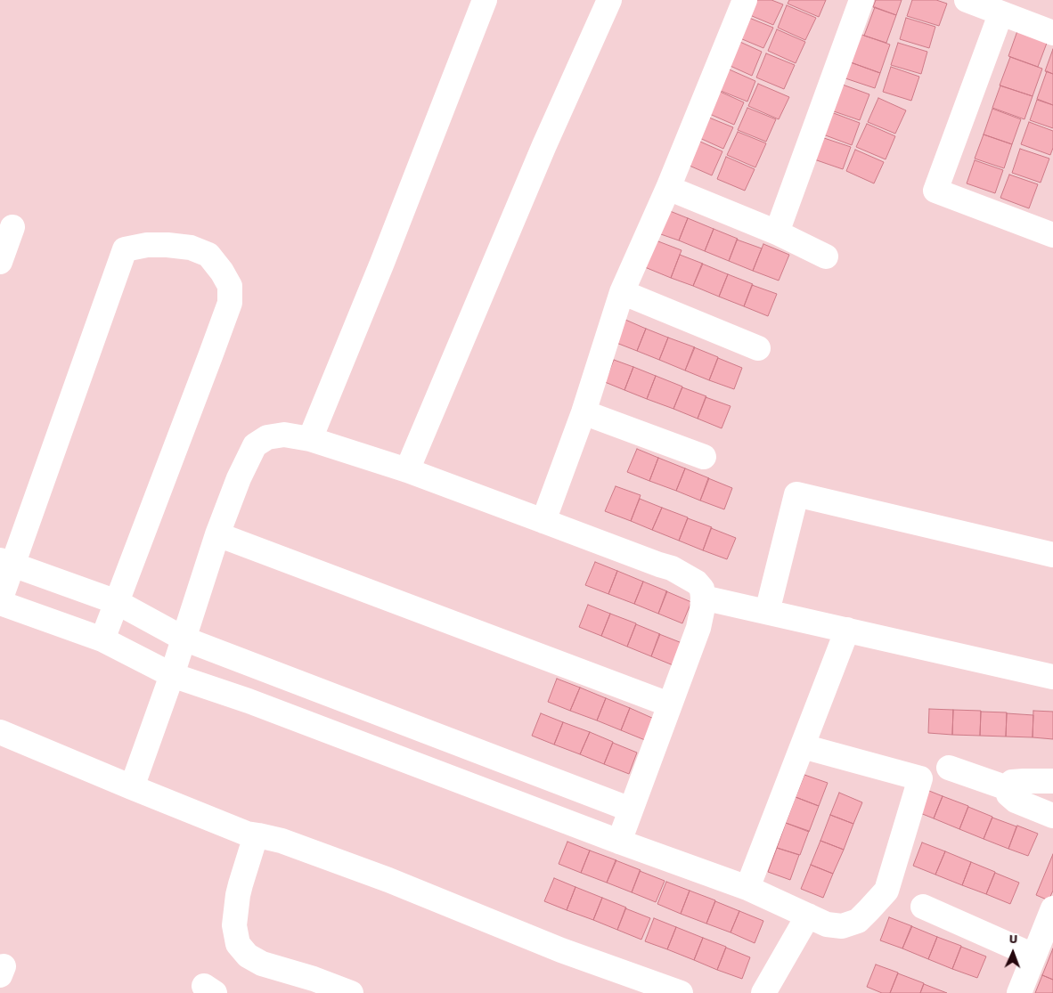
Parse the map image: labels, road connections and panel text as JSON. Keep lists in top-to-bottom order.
{
  "north": "top"
}
